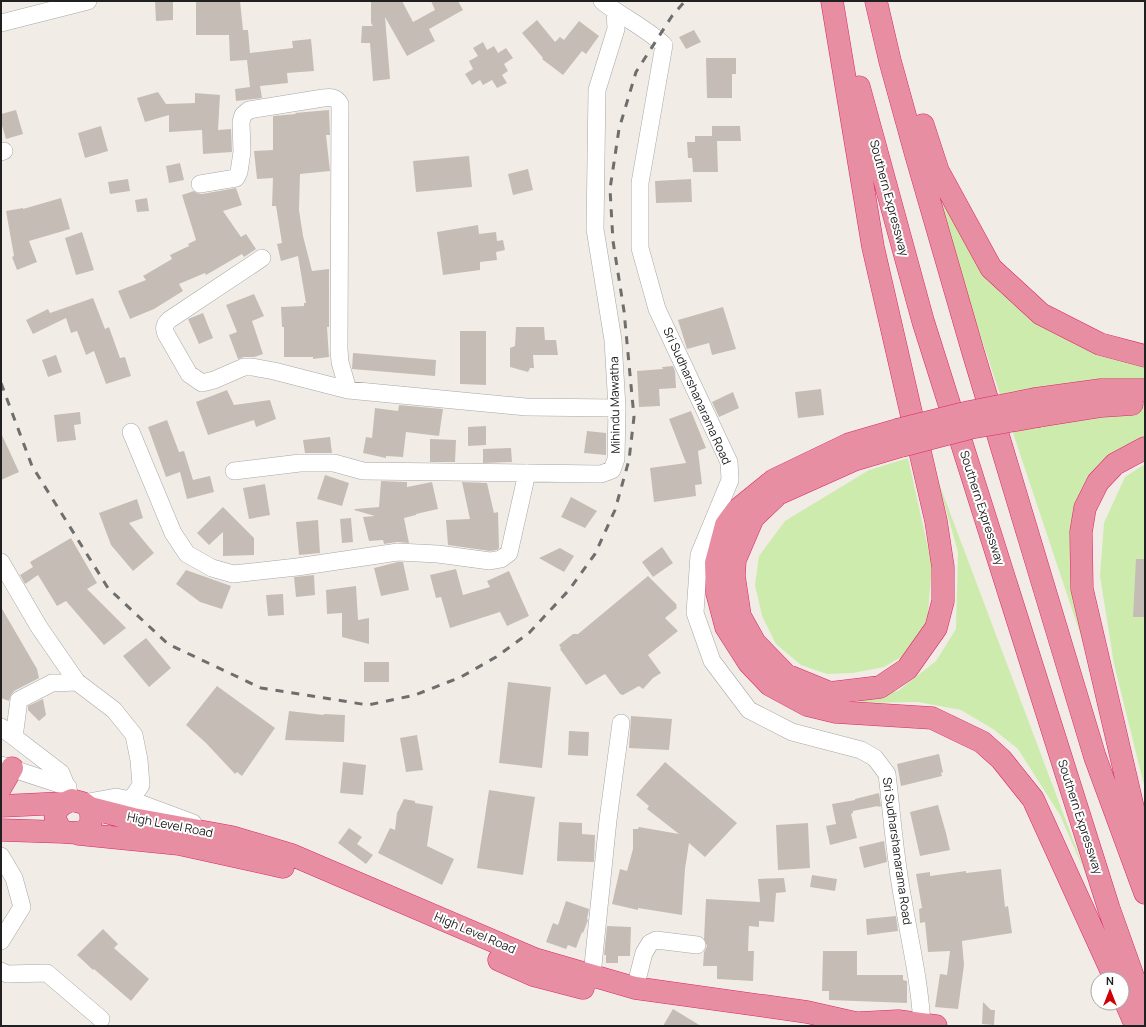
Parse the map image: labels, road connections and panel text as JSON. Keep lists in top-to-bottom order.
{
  "streets": {
    "highway": ["Southern Expressway", "High Level Road"],
    "street": ["Sri Sudharshanarama Road", "Mihindu Mawatha"]
  },
  "crossings": [
    ["Sri Sudharshanarama Road", "Mihindu Mawatha"],
    ["Sri Sudharshanarama Road", "High Level Road"]
  ],
  "north": "top"
}
